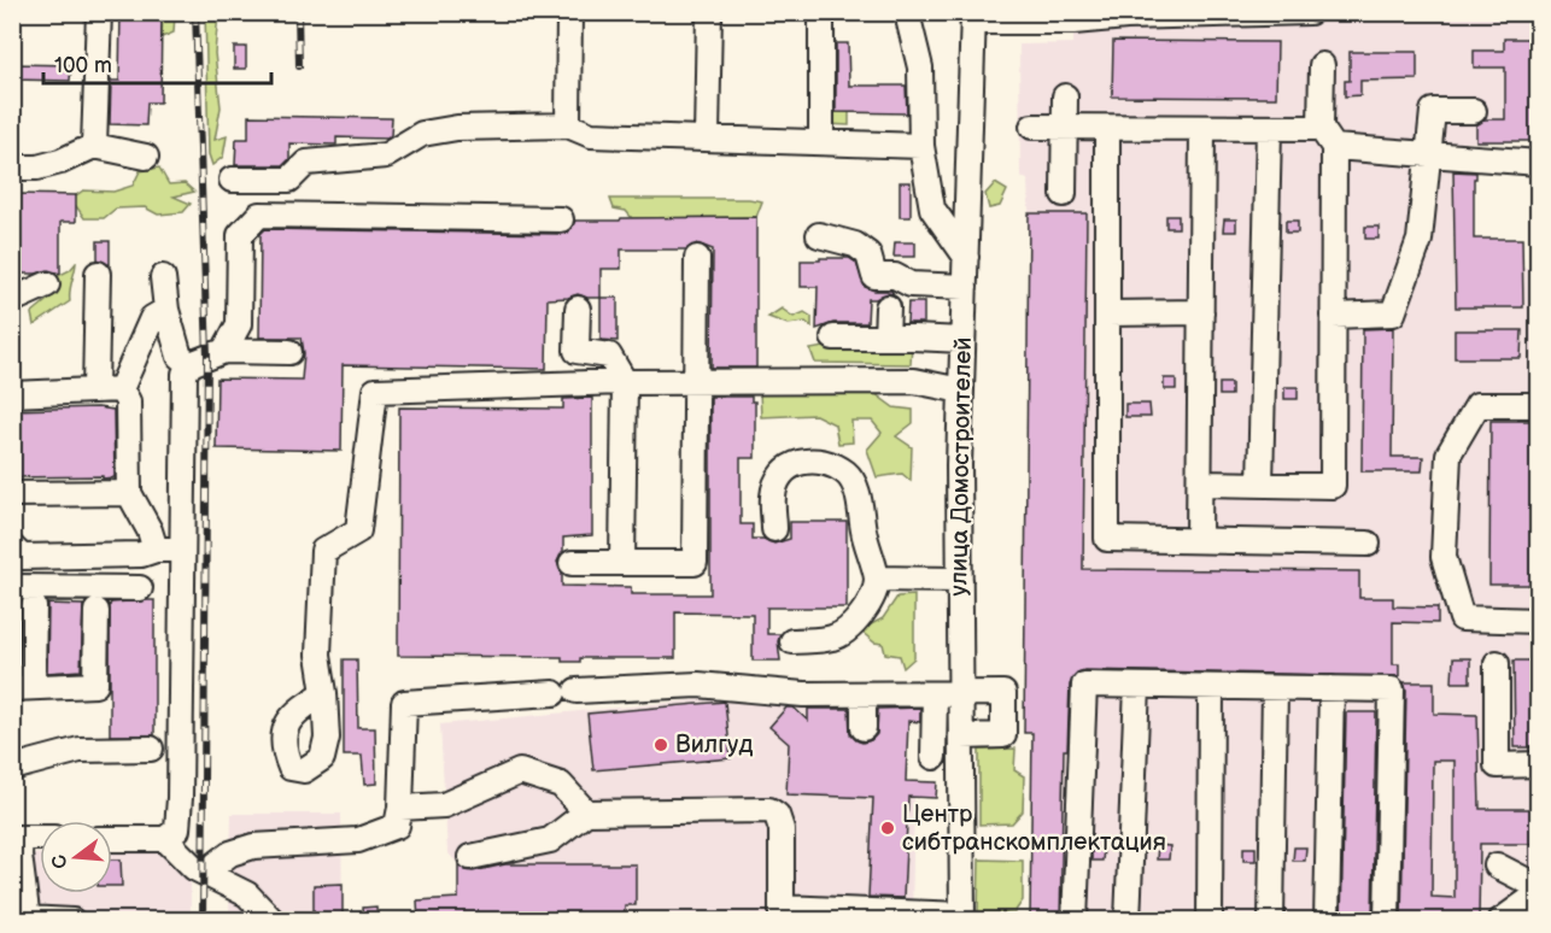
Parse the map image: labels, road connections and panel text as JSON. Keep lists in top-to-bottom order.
{
  "streets": {
    "street": ["улица Домостроителей"]
  },
  "places": ["Вилгуд", "Центр сибтранскомплектация"],
  "scale_bar": "100 m",
  "north": "left"
}
